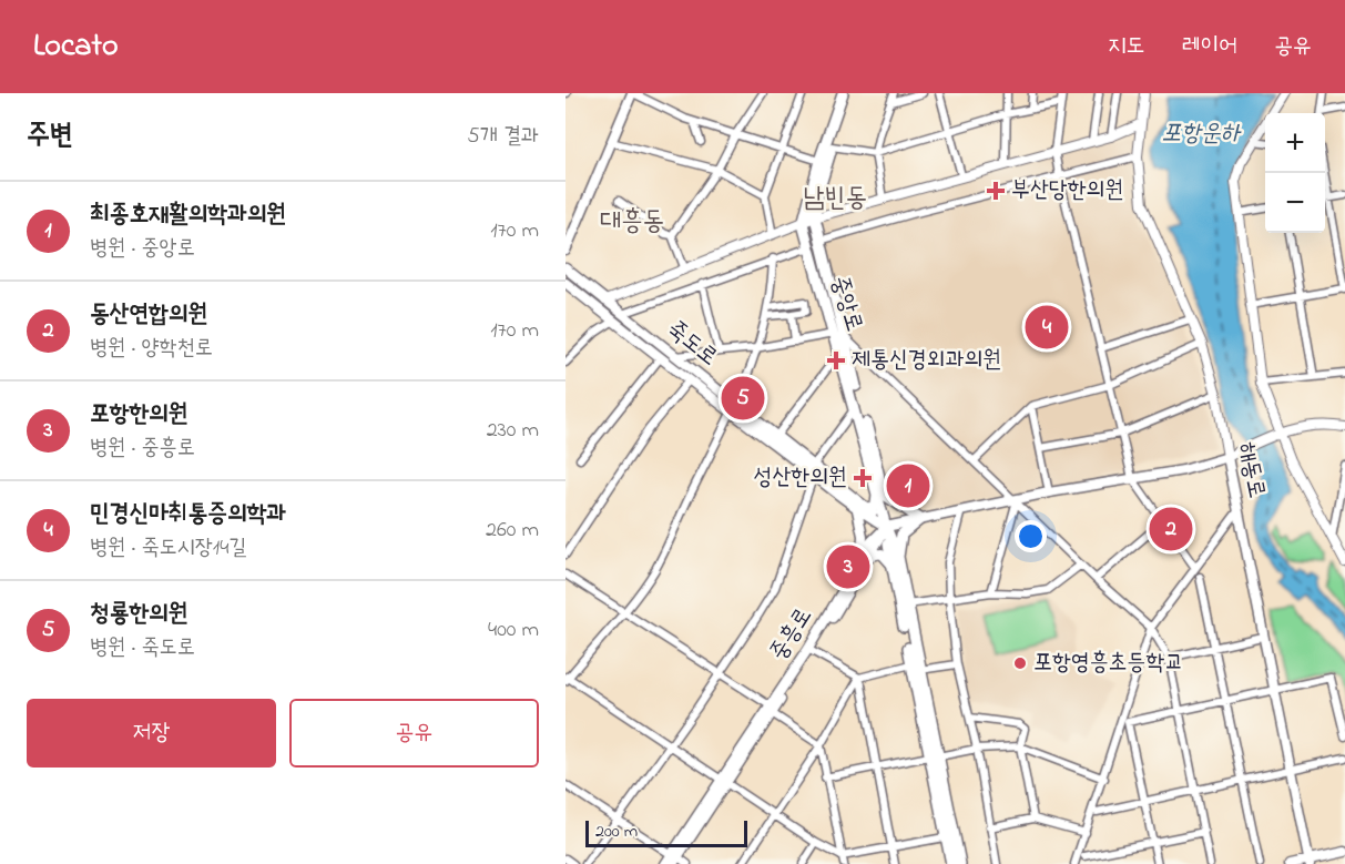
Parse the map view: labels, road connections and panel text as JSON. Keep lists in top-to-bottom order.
{
  "streets": {
    "main road": [
      "중앙로",
      "죽도로",
      "해동로",
      "중흥로"
    ]
  },
  "crossings": [
    ["중앙로", "죽도로"],
    ["중앙로", "중흥로"],
    ["죽도로", "중흥로"]
  ],
  "districts": ["남빈동", "대흥동"],
  "water": ["포항운하"],
  "places": {
    "health": ["부산당한의원", "제통신경외과의원", "성산한의원"],
    "other": ["포항영흥초등학교"]
  },
  "scale_bar": "200 m",
  "page": {
    "header": "Locato",
    "nav": ["지도", "레이어", "공유"],
    "heading": ["주변", "5개 결과"],
    "map_buttons": ["+", "−"],
    "list": [
      {
        "mark": "1",
        "name": "최종호재활의학과의원",
        "note": "병원 · 중앙로",
        "value": "170 m"
      },
      {
        "mark": "2",
        "name": "동산연합의원",
        "note": "병원 · 양학천로",
        "value": "170 m"
      },
      {
        "mark": "3",
        "name": "포항한의원",
        "note": "병원 · 중흥로",
        "value": "230 m"
      },
      {
        "mark": "4",
        "name": "민경신마취통증의학과",
        "note": "병원 · 죽도시장14길",
        "value": "260 m"
      },
      {
        "mark": "5",
        "name": "청룡한의원",
        "note": "병원 · 죽도로",
        "value": "400 m"
      }
    ],
    "pins": [
      "4",
      "5",
      "1",
      "2",
      "3"
    ],
    "buttons": ["저장", "공유"],
    "scale": "200 m"
  }
}
